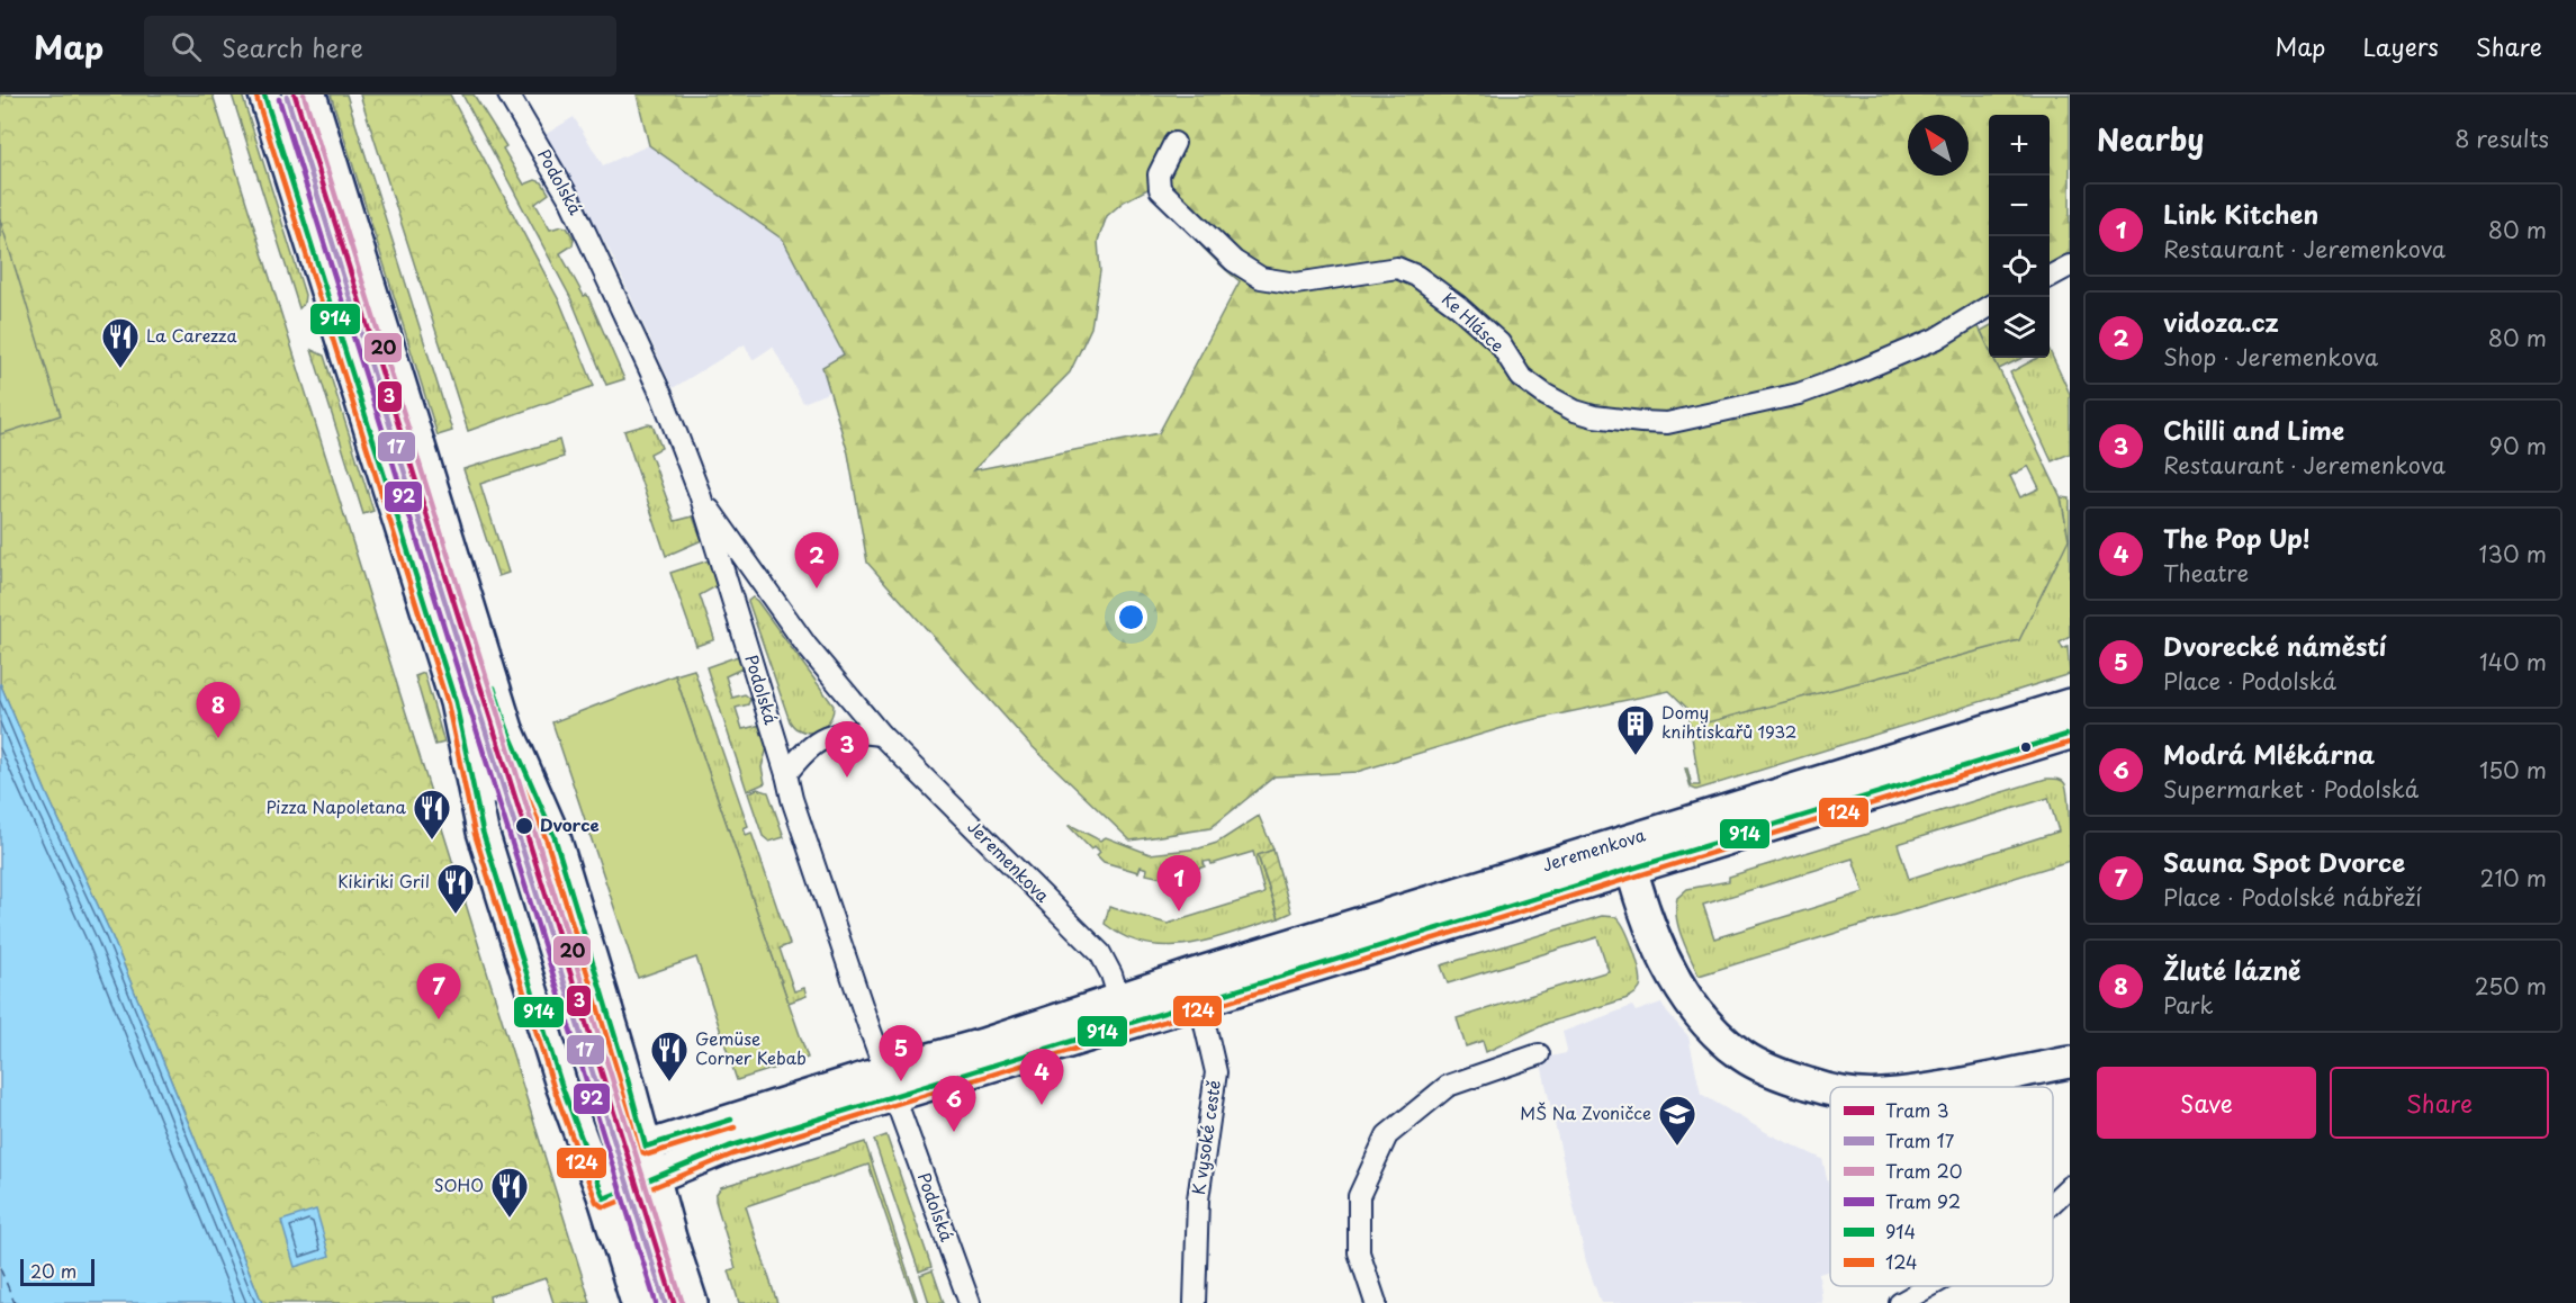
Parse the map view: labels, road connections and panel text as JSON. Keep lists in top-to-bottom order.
{
  "streets": {
    "main road": ["Jeremenkova"],
    "street": ["Podolská", "Ke Hlásce", "K vysoké cestě"]
  },
  "crossings": [
    ["Podolská", "Jeremenkova"],
    ["Jeremenkova", "K vysoké cestě"]
  ],
  "places": {
    "restaurant": [
      "La Carezza",
      "Pizza Napoletana",
      "Kikiriki Gril",
      "Gemüse Corner Kebab",
      "SOHO"
    ],
    "building": ["Domy knihtiskařů 1932"],
    "other": ["Dvorce"],
    "school or university": ["MŠ Na Zvoničce"]
  },
  "lines": [
    "tram line 3",
    "tram line 20",
    "transit line 914",
    "tram line 17",
    "transit line 124",
    "tram line 92"
  ],
  "legend": [
    "Tram 3",
    "Tram 17",
    "Tram 20",
    "Tram 92",
    "914",
    "124"
  ],
  "scale_bar": "20 m",
  "north": "top left",
  "page": {
    "header": "Map",
    "search": "Search here",
    "nav": ["Map", "Layers", "Share"],
    "heading": ["Nearby", "8 results"],
    "map_buttons": ["+", "−"],
    "list": [
      {
        "mark": "1",
        "name": "Link Kitchen",
        "note": "Restaurant · Jeremenkova",
        "value": "80 m"
      },
      {
        "mark": "2",
        "name": "vidoza.cz",
        "note": "Shop · Jeremenkova",
        "value": "80 m"
      },
      {
        "mark": "3",
        "name": "Chilli and Lime",
        "note": "Restaurant · Jeremenkova",
        "value": "90 m"
      },
      {
        "mark": "4",
        "name": "The Pop Up!",
        "note": "Theatre",
        "value": "130 m"
      },
      {
        "mark": "5",
        "name": "Dvorecké náměstí",
        "note": "Place · Podolská",
        "value": "140 m"
      },
      {
        "mark": "6",
        "name": "Modrá Mlékárna",
        "note": "Supermarket · Podolská",
        "value": "150 m"
      },
      {
        "mark": "7",
        "name": "Sauna Spot Dvorce",
        "note": "Place · Podolské nábřeží",
        "value": "210 m"
      },
      {
        "mark": "8",
        "name": "Žluté lázně",
        "note": "Park",
        "value": "250 m"
      }
    ],
    "pins": [
      "2",
      "8",
      "3",
      "1",
      "7",
      "5",
      "4",
      "6"
    ],
    "buttons": ["Save", "Share"],
    "scale": "20 m"
  }
}
